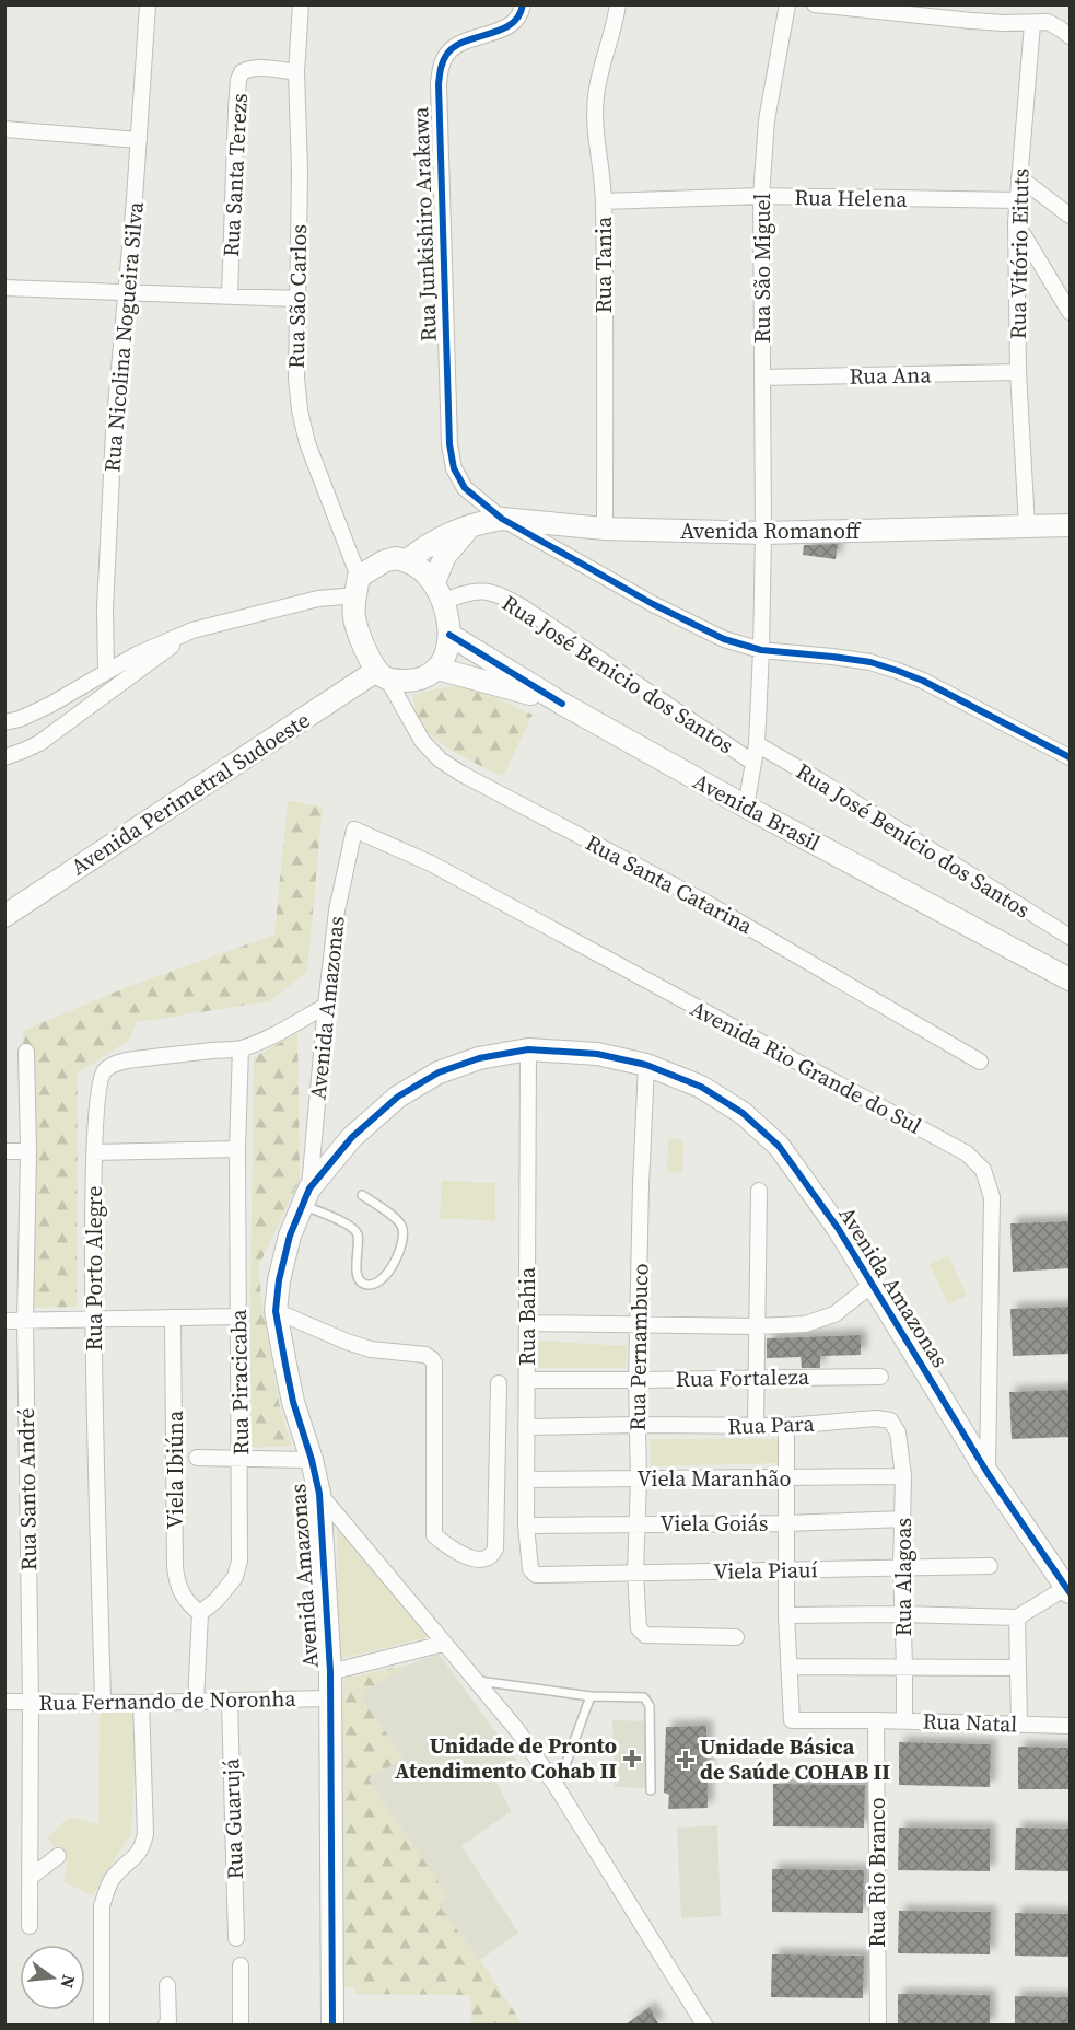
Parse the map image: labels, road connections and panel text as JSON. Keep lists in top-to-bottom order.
{
  "streets": {
    "street": [
      "Rua Santa Terezs",
      "Rua Helena",
      "Rua Junkishiro Arakawa",
      "Rua Vitório Eituts",
      "Rua Tania",
      "Rua São Miguel",
      "Rua São Carlos",
      "Rua Nicolina Nogueira Silva",
      "Rua Ana",
      "Avenida Romanoff",
      "Rua José Benicio dos Santos",
      "Avenida Perimetral Sudoeste",
      "Avenida Brasil",
      "Rua José Benício dos Santos",
      "Rua Santa Catarina",
      "Avenida Amazonas",
      "Avenida Rio Grande do Sul",
      "Rua Porto Alegre",
      "Rua Bahia",
      "Rua Pernambuco",
      "Rua Fortaleza",
      "Rua Piracicaba",
      "Rua Para",
      "Viela Ibiúna",
      "Viela Maranhão",
      "Rua Santo André",
      "Viela Goiás",
      "Viela Piauí",
      "Rua Alagoas",
      "Rua Fernando de Noronha",
      "Rua Natal",
      "Rua Guarujá",
      "Rua Rio Branco"
    ]
  },
  "crossings": [
    ["Rua Santa Terezs", "Rua São Carlos"],
    ["Rua Helena", "Rua Vitório Eituts"],
    ["Rua Helena", "Rua Tania"],
    ["Rua Helena", "Rua São Miguel"],
    ["Rua Junkishiro Arakawa", "Avenida Romanoff"],
    ["Rua Vitório Eituts", "Rua Ana"],
    ["Rua Vitório Eituts", "Avenida Romanoff"],
    ["Rua Tania", "Avenida Romanoff"],
    ["Rua São Miguel", "Rua Ana"],
    ["Rua São Miguel", "Avenida Romanoff"],
    ["Rua São Miguel", "Rua José Benicio dos Santos"],
    ["Rua São Miguel", "Avenida Brasil"],
    ["Rua São Miguel", "Rua José Benício dos Santos"],
    ["Rua São Carlos", "Avenida Romanoff"],
    ["Rua São Carlos", "Rua José Benicio dos Santos"],
    ["Rua São Carlos", "Avenida Perimetral Sudoeste"],
    ["Rua São Carlos", "Avenida Brasil"],
    ["Rua São Carlos", "Rua Santa Catarina"],
    ["Avenida Romanoff", "Rua José Benicio dos Santos"],
    ["Avenida Romanoff", "Avenida Perimetral Sudoeste"],
    ["Avenida Romanoff", "Avenida Brasil"],
    ["Avenida Romanoff", "Rua Santa Catarina"],
    ["Rua José Benicio dos Santos", "Avenida Perimetral Sudoeste"],
    ["Rua José Benicio dos Santos", "Avenida Brasil"],
    ["Rua José Benicio dos Santos", "Rua Santa Catarina"],
    ["Avenida Perimetral Sudoeste", "Avenida Brasil"],
    ["Avenida Perimetral Sudoeste", "Rua Santa Catarina"],
    ["Avenida Brasil", "Rua Santa Catarina"],
    ["Avenida Amazonas", "Avenida Rio Grande do Sul"],
    ["Avenida Amazonas", "Rua Porto Alegre"],
    ["Avenida Amazonas", "Rua Bahia"],
    ["Avenida Amazonas", "Rua Pernambuco"],
    ["Avenida Amazonas", "Rua Fernando de Noronha"],
    ["Rua Porto Alegre", "Rua Piracicaba"],
    ["Rua Porto Alegre", "Rua Fernando de Noronha"],
    ["Rua Bahia", "Rua Fortaleza"],
    ["Rua Bahia", "Rua Para"],
    ["Rua Bahia", "Viela Maranhão"],
    ["Rua Bahia", "Viela Goiás"],
    ["Rua Bahia", "Viela Piauí"],
    ["Rua Pernambuco", "Rua Fortaleza"],
    ["Rua Pernambuco", "Rua Para"],
    ["Rua Pernambuco", "Viela Maranhão"],
    ["Rua Pernambuco", "Viela Goiás"],
    ["Rua Pernambuco", "Viela Piauí"],
    ["Rua Piracicaba", "Viela Ibiúna"],
    ["Rua Para", "Rua Alagoas"],
    ["Viela Maranhão", "Rua Alagoas"],
    ["Rua Santo André", "Rua Fernando de Noronha"],
    ["Viela Goiás", "Rua Alagoas"],
    ["Viela Piauí", "Rua Alagoas"],
    ["Rua Alagoas", "Rua Natal"],
    ["Rua Fernando de Noronha", "Rua Guarujá"],
    ["Rua Natal", "Rua Rio Branco"]
  ],
  "places": {
    "health": ["Unidade de Pronto Atendimento Cohab II", "Unidade Básica de Saúde COHAB II"]
  },
  "north": "right"
}
